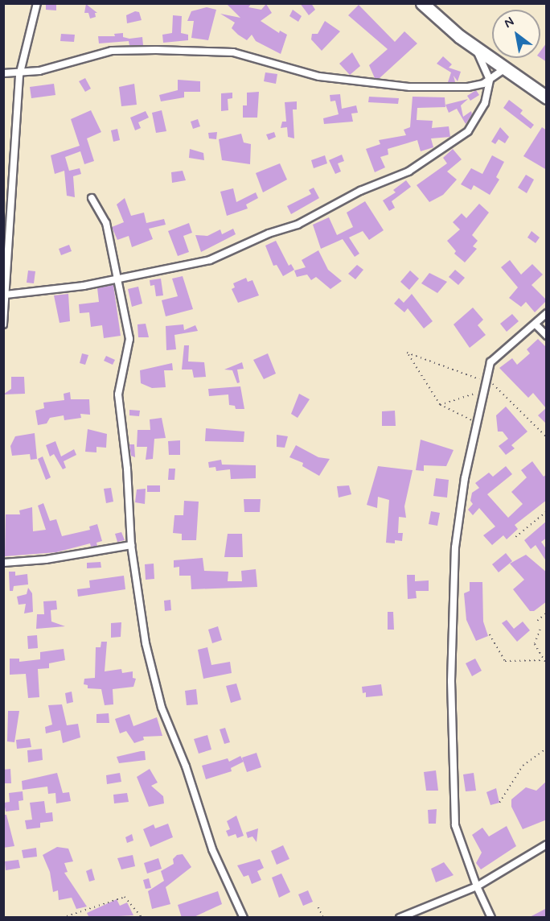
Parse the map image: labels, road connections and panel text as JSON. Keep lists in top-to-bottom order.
{
  "north": "top left"
}
